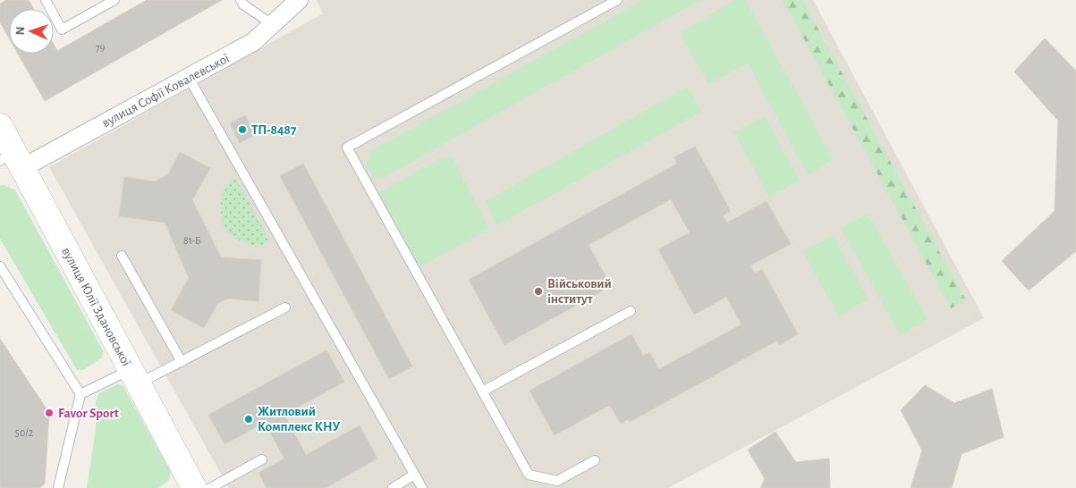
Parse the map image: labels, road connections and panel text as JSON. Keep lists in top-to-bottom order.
{
  "streets": {
    "street": ["вулиця Софії Ковалевської", "вулиця Юлії Здановської"]
  },
  "crossings": [
    ["вулиця Софії Ковалевської", "вулиця Юлії Здановської"]
  ],
  "places": [
    "ТП-8487",
    "Військовий інститут",
    "Favor Sport",
    "Житловий Комплекс КНУ"
  ],
  "house_numbers": ["79", "81-Б", "50/2"],
  "north": "left"
}
